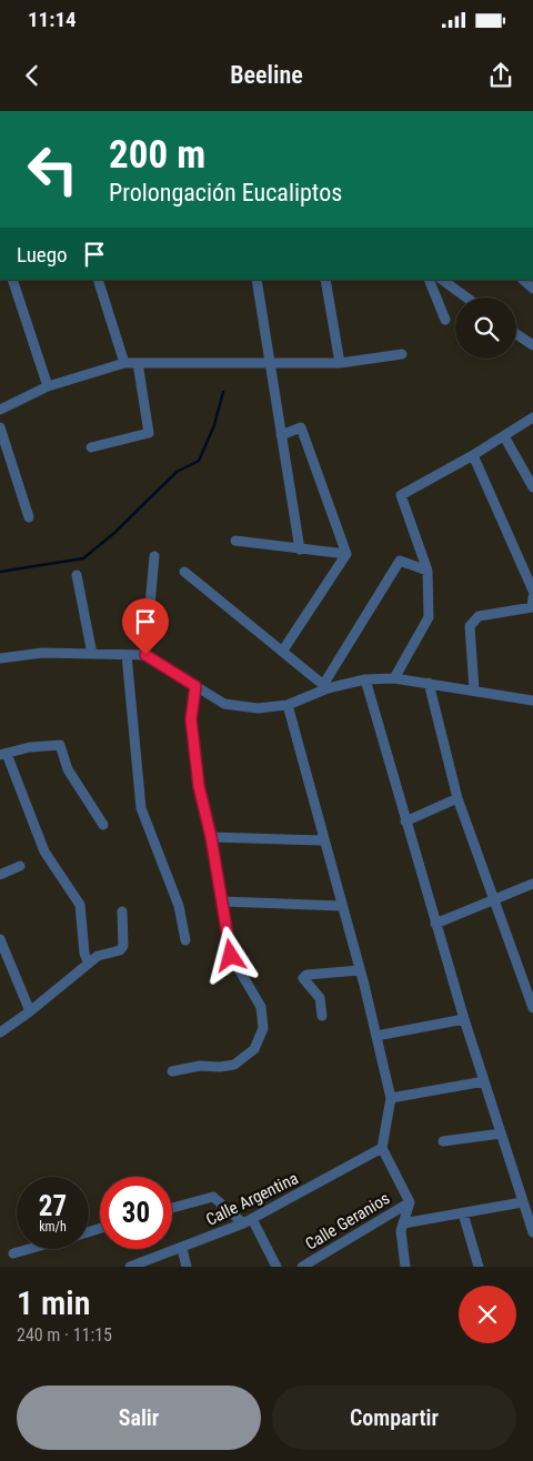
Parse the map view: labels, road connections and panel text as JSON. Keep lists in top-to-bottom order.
{
  "streets": {
    "street": ["Calle Argentina", "Calle Geranios"]
  },
  "page": {
    "status": "11:14",
    "header": "Beeline",
    "turn": ["200 m", "Prolongación Eucaliptos"],
    "then": "Luego",
    "speed": "27 km/h",
    "limit": "30",
    "heading": ["1 min", "240 m · 11:15"],
    "buttons": ["Salir", "Compartir"]
  }
}
